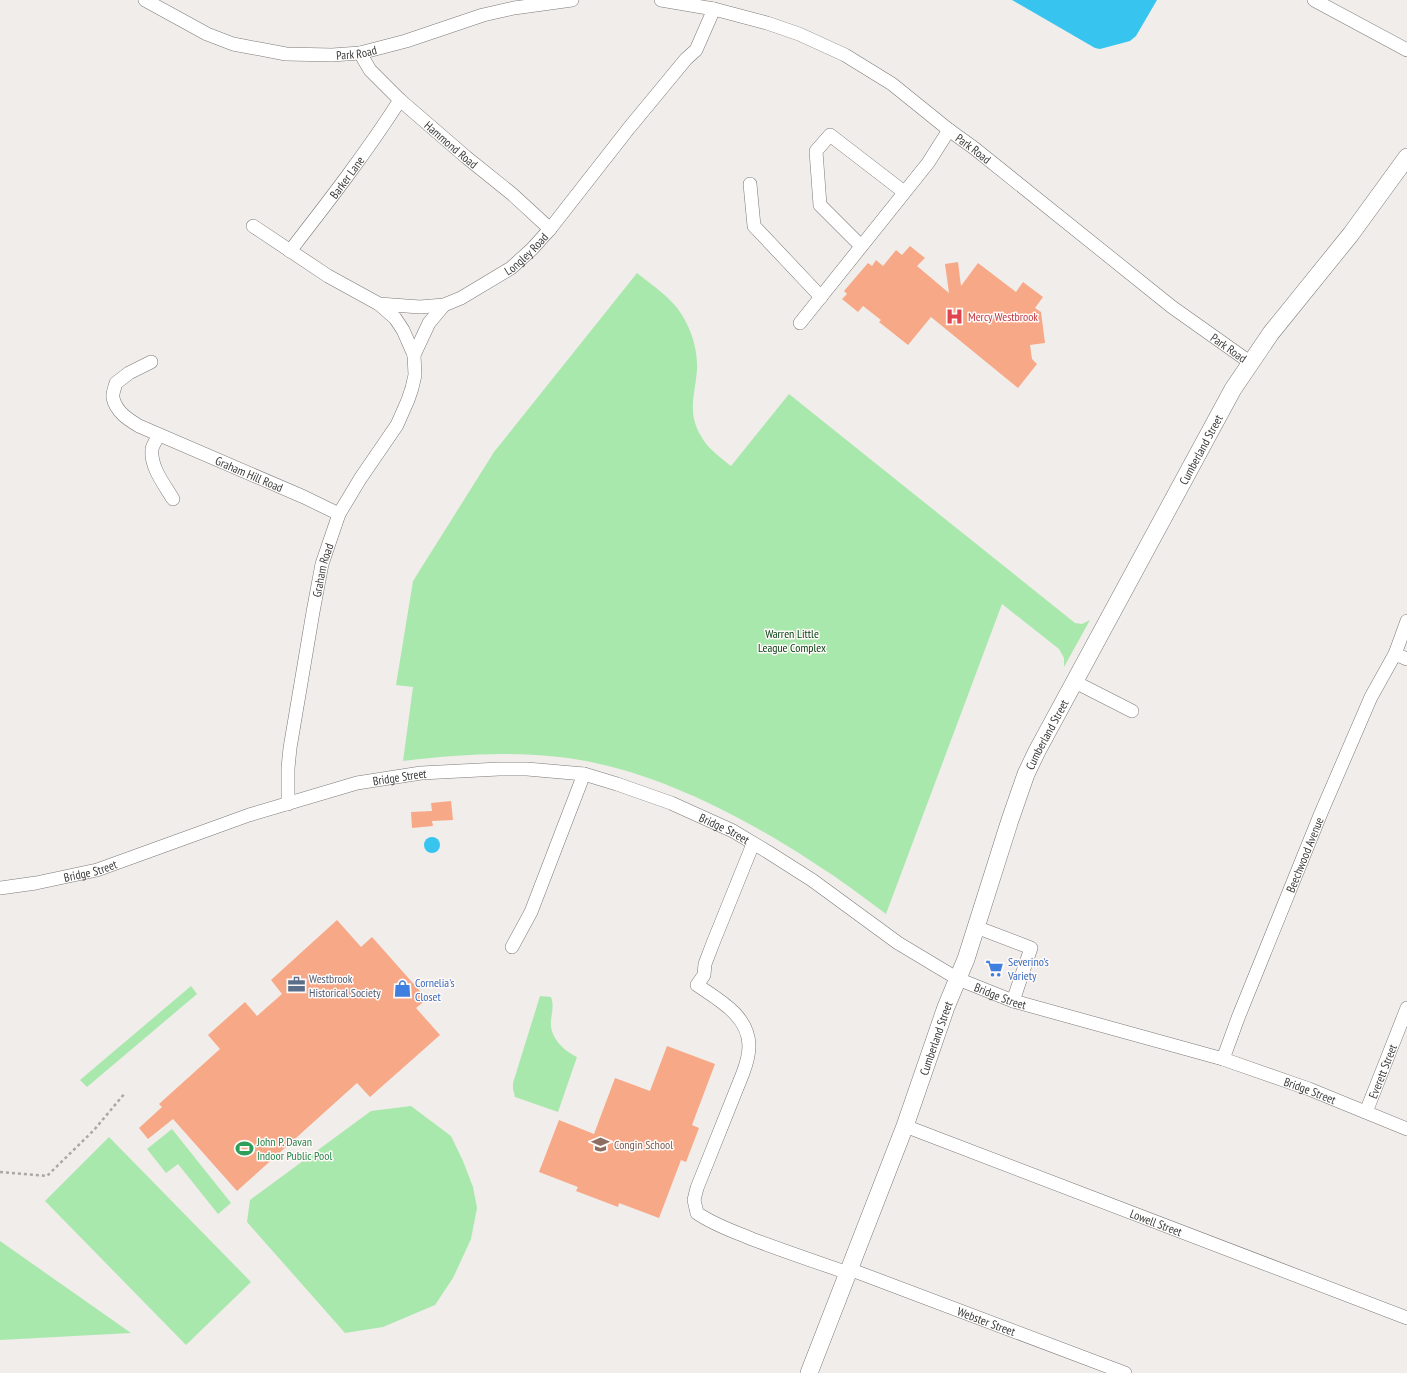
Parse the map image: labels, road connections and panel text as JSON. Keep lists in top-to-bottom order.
{
  "streets": {
    "main road": ["Cumberland Street"],
    "street": [
      "Park Road",
      "Hammond Road",
      "Barker Lane",
      "Longley Road",
      "Graham Hill Road",
      "Graham Road",
      "Bridge Street",
      "Beechwood Avenue",
      "Everett Street",
      "Lowell Street",
      "Webster Street"
    ]
  },
  "crossings": [
    ["Park Road", "Hammond Road"],
    ["Park Road", "Longley Road"],
    ["Park Road", "Cumberland Street"],
    ["Hammond Road", "Barker Lane"],
    ["Hammond Road", "Longley Road"],
    ["Barker Lane", "Longley Road"],
    ["Longley Road", "Graham Road"],
    ["Cumberland Street", "Bridge Street"],
    ["Cumberland Street", "Lowell Street"],
    ["Cumberland Street", "Webster Street"],
    ["Graham Hill Road", "Graham Road"],
    ["Graham Road", "Bridge Street"],
    ["Bridge Street", "Beechwood Avenue"],
    ["Bridge Street", "Everett Street"],
    ["Bridge Street", "Webster Street"]
  ],
  "parks": ["Warren Little League Complex"],
  "places": {
    "hospital": ["Mercy Westbrook"],
    "supermarket": ["Severino's Variety"],
    "office": ["Westbrook Historical Society"],
    "shop": ["Cornelia's Closet"],
    "school or university": ["Congin School"],
    "sports": ["John P. Davan Indoor Public Pool"]
  }
}
